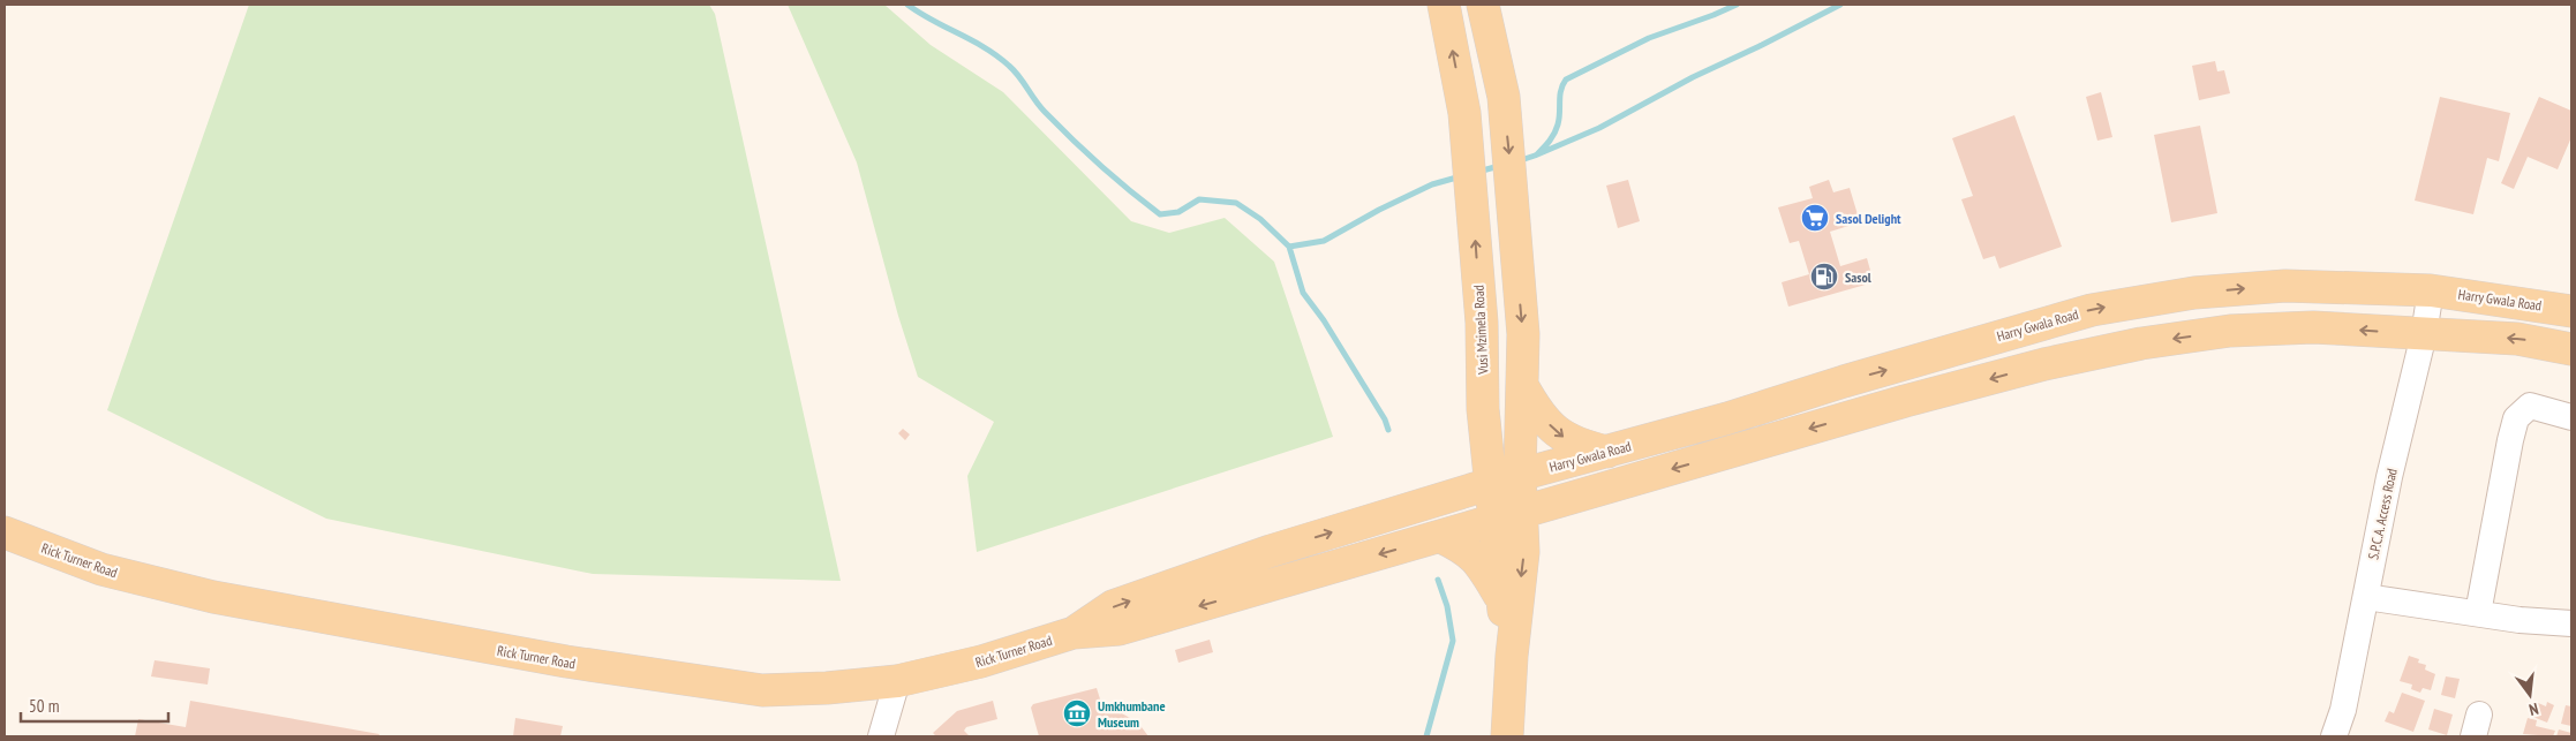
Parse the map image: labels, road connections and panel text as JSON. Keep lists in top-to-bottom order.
{
  "streets": {
    "main road": ["Harry Gwala Road", "Vusi Mzimela Road", "Rick Turner Road"],
    "street": ["S.P.C.A. Access Road"]
  },
  "crossings": [
    ["Harry Gwala Road", "Vusi Mzimela Road"],
    ["Harry Gwala Road", "S.P.C.A. Access Road"],
    ["Harry Gwala Road", "Rick Turner Road"],
    ["Vusi Mzimela Road", "Rick Turner Road"]
  ],
  "places": {
    "supermarket": ["Sasol Delight"],
    "fuel station": ["Sasol"],
    "museum": ["Umkhumbane Museum"]
  },
  "scale_bar": "50 m",
  "north": "bottom"
}
